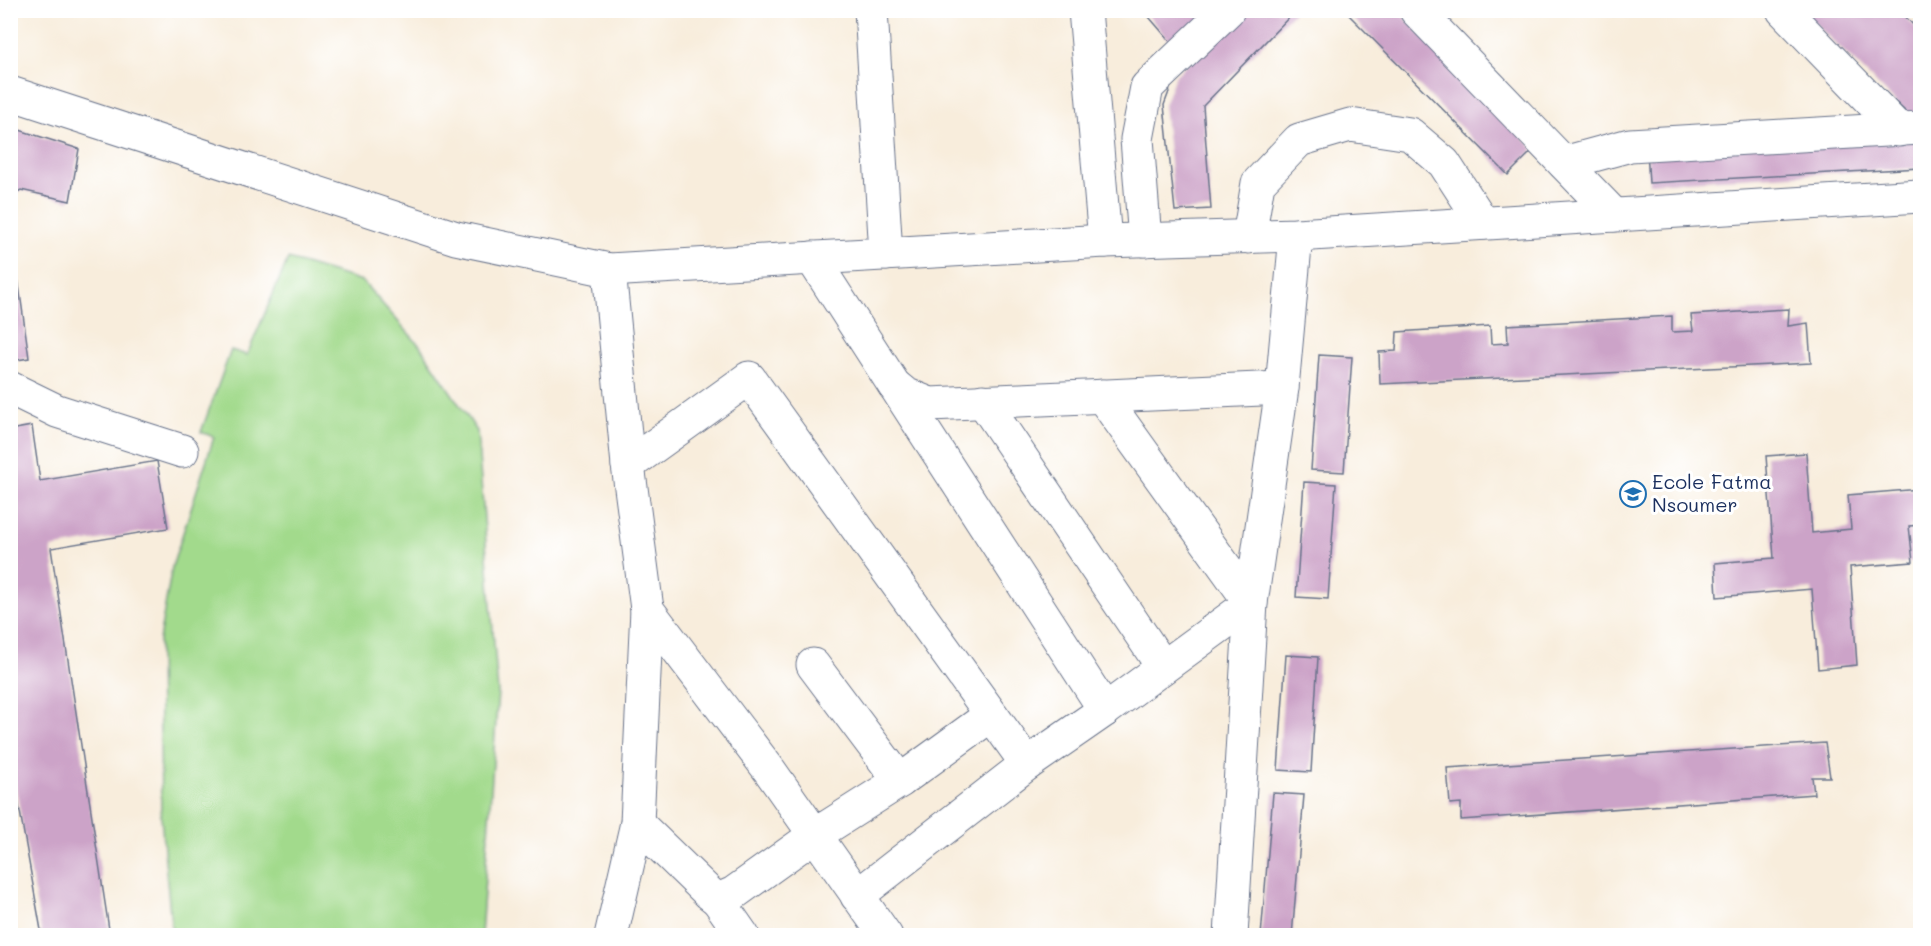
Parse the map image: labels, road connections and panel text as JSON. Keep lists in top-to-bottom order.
{
  "places": {
    "school or university": ["Ecole Fatma Nsoumer"]
  }
}
